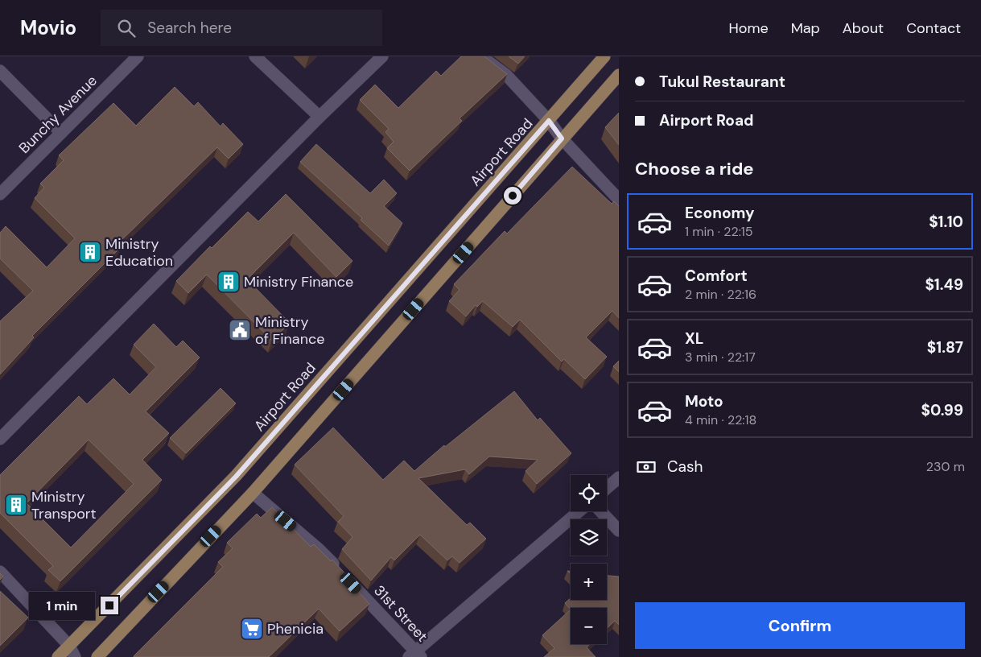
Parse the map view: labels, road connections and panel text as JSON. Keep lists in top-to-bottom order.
{
  "streets": {
    "main road": ["Airport Road"],
    "street": ["Bunchy Avenue", "31st Street"]
  },
  "places": {
    "building": ["Ministry Education", "Ministry Finance", "Ministry Transport"],
    "public building": ["Ministry of Finance"],
    "supermarket": ["Phenicia"]
  },
  "page": {
    "header": "Movio",
    "search": "Search here",
    "nav": [
      "Home",
      "Map",
      "About",
      "Contact"
    ],
    "banner": ["Tukul Restaurant", "Airport Road"],
    "heading": "Choose a ride",
    "list": [
      {
        "name": "Economy",
        "note": "1 min · 22:15",
        "value": "$1.10"
      },
      {
        "name": "Comfort",
        "note": "2 min · 22:16",
        "value": "$1.49"
      },
      {
        "name": "XL",
        "note": "3 min · 22:17",
        "value": "$1.87"
      },
      {
        "name": "Moto",
        "note": "4 min · 22:18",
        "value": "$0.99"
      }
    ],
    "pay": ["Cash", "230 m"],
    "map_buttons": ["+", "−"],
    "bubble": "1 min",
    "buttons": "Confirm"
  }
}
